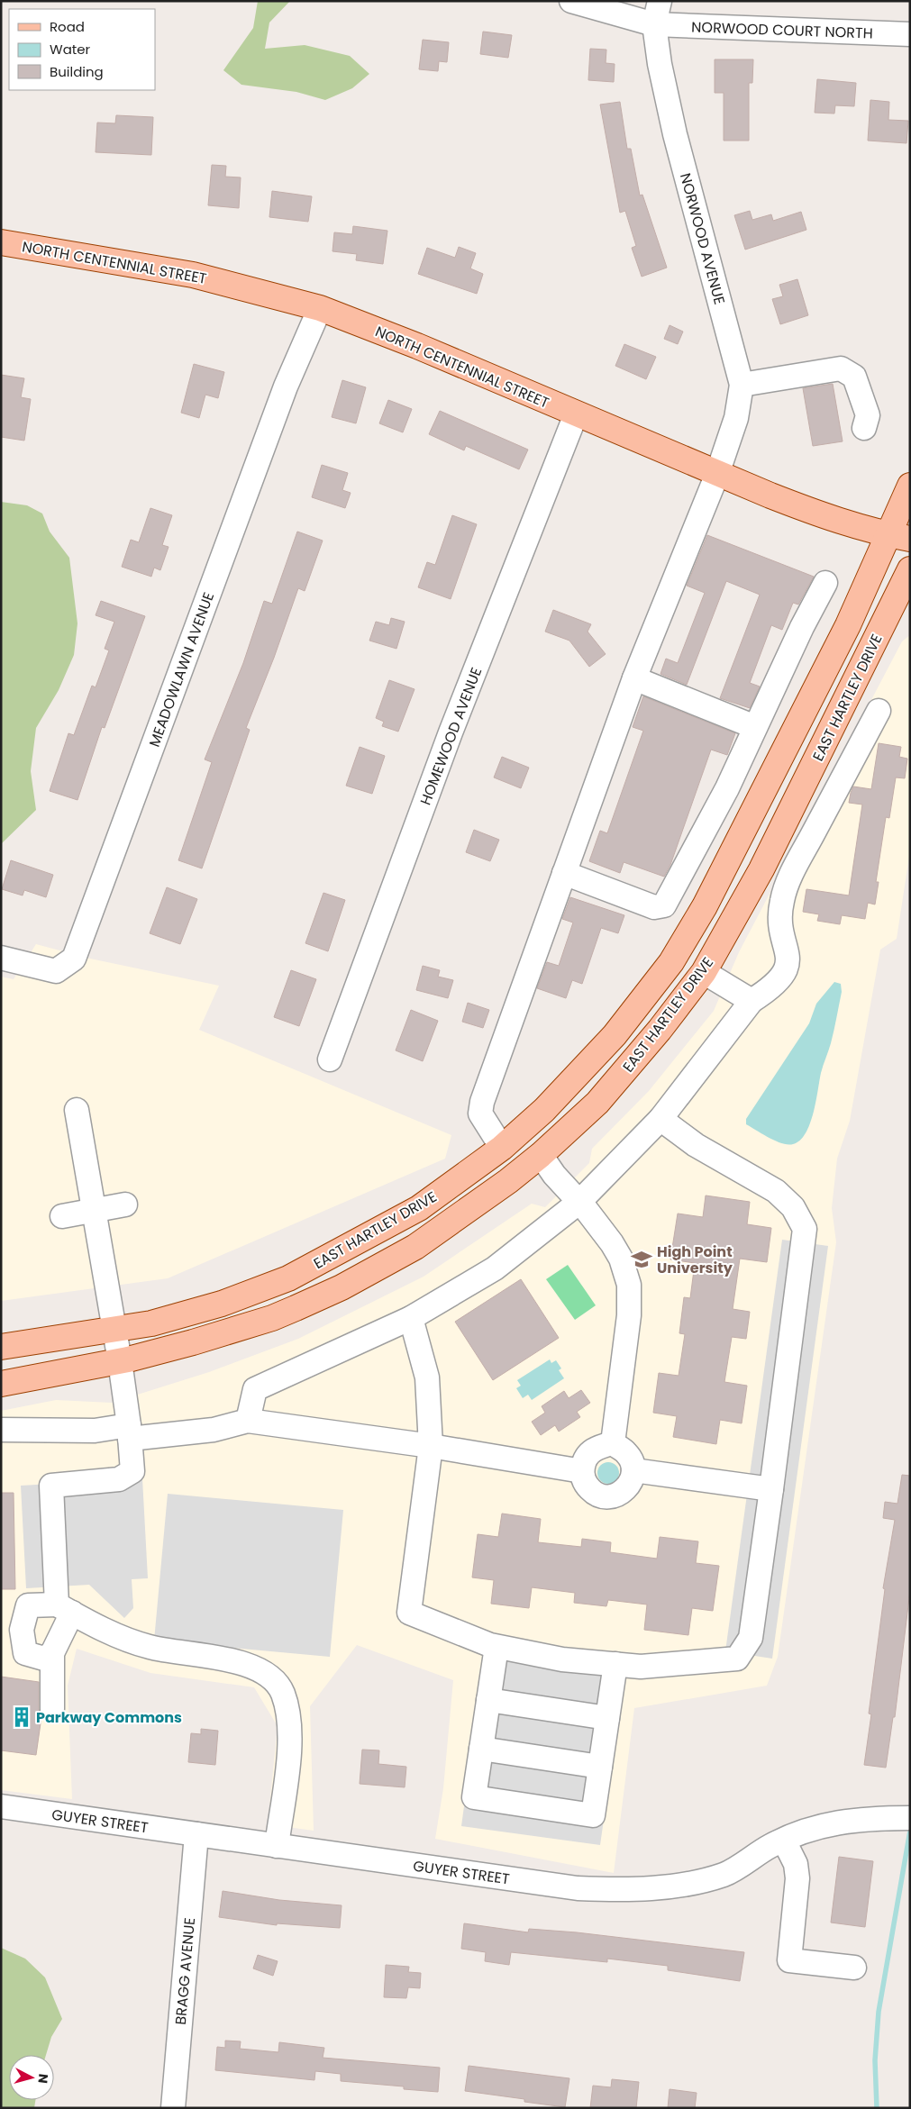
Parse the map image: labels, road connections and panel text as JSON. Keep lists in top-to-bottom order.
{
  "streets": {
    "main road": ["NORTH CENTENNIAL STREET", "EAST HARTLEY DRIVE"],
    "street": [
      "NORWOOD COURT NORTH",
      "NORWOOD AVENUE",
      "MEADOWLAWN AVENUE",
      "HOMEWOOD AVENUE",
      "GUYER STREET",
      "BRAGG AVENUE"
    ]
  },
  "crossings": [
    ["NORWOOD COURT NORTH", "NORWOOD AVENUE"],
    ["NORWOOD AVENUE", "NORTH CENTENNIAL STREET"],
    ["NORWOOD AVENUE", "EAST HARTLEY DRIVE"],
    ["NORTH CENTENNIAL STREET", "MEADOWLAWN AVENUE"],
    ["NORTH CENTENNIAL STREET", "EAST HARTLEY DRIVE"],
    ["NORTH CENTENNIAL STREET", "HOMEWOOD AVENUE"],
    ["GUYER STREET", "BRAGG AVENUE"]
  ],
  "places": {
    "school or university": ["High Point University"],
    "building": ["Parkway Commons"]
  },
  "legend": ["Road", "Water", "Building"],
  "north": "right"
}
